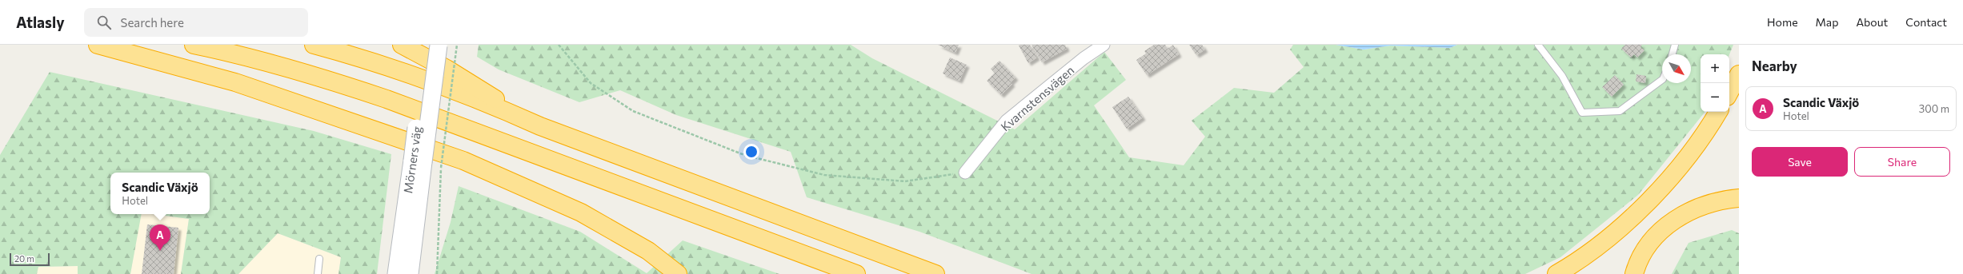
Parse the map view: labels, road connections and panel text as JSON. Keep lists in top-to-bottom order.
{
  "streets": {
    "main road": ["Mörners väg"],
    "street": ["Kvarnstensvägen"]
  },
  "scale_bar": "20 m",
  "north": "bottom right",
  "page": {
    "header": "Atlasly",
    "search": "Search here",
    "nav": [
      "Home",
      "Map",
      "About",
      "Contact"
    ],
    "heading": "Nearby",
    "map_buttons": ["+", "−"],
    "list": [
      {
        "mark": "A",
        "name": "Scandic Växjö",
        "note": "Hotel",
        "value": "300 m"
      }
    ],
    "buttons": ["Save", "Share"],
    "popup": ["Scandic Växjö", "Hotel"],
    "pins": "A",
    "scale": "20 m"
  }
}
